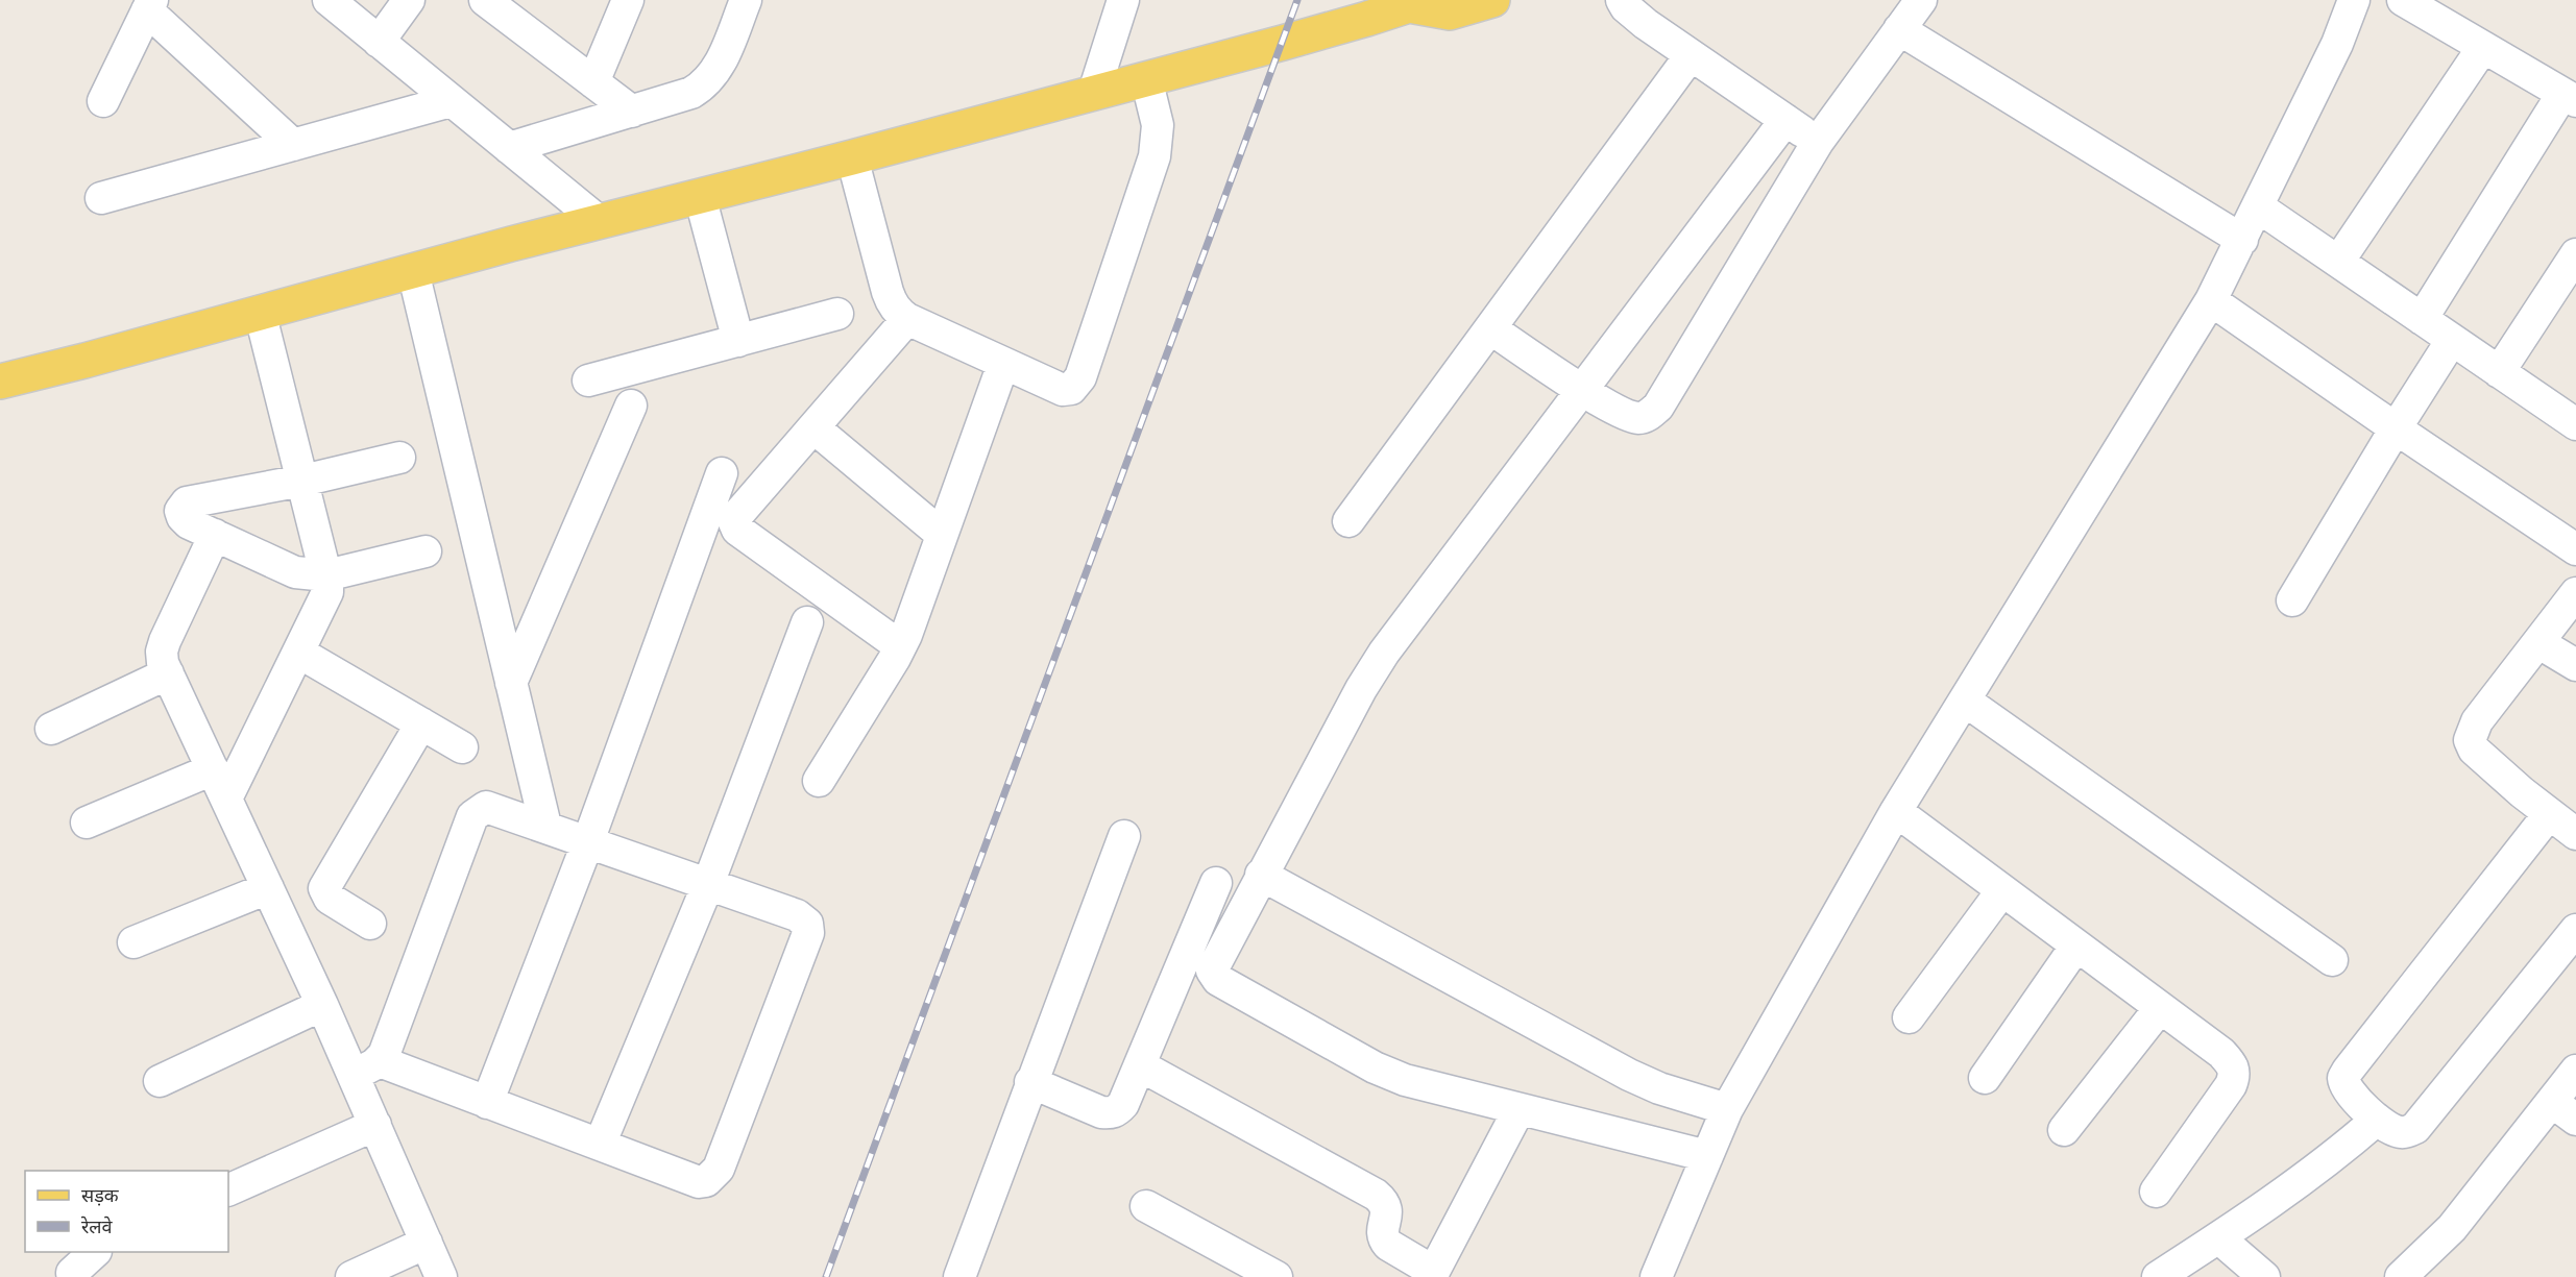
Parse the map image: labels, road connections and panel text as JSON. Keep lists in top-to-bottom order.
{
  "legend": ["सड़क", "रेलवे"]
}
